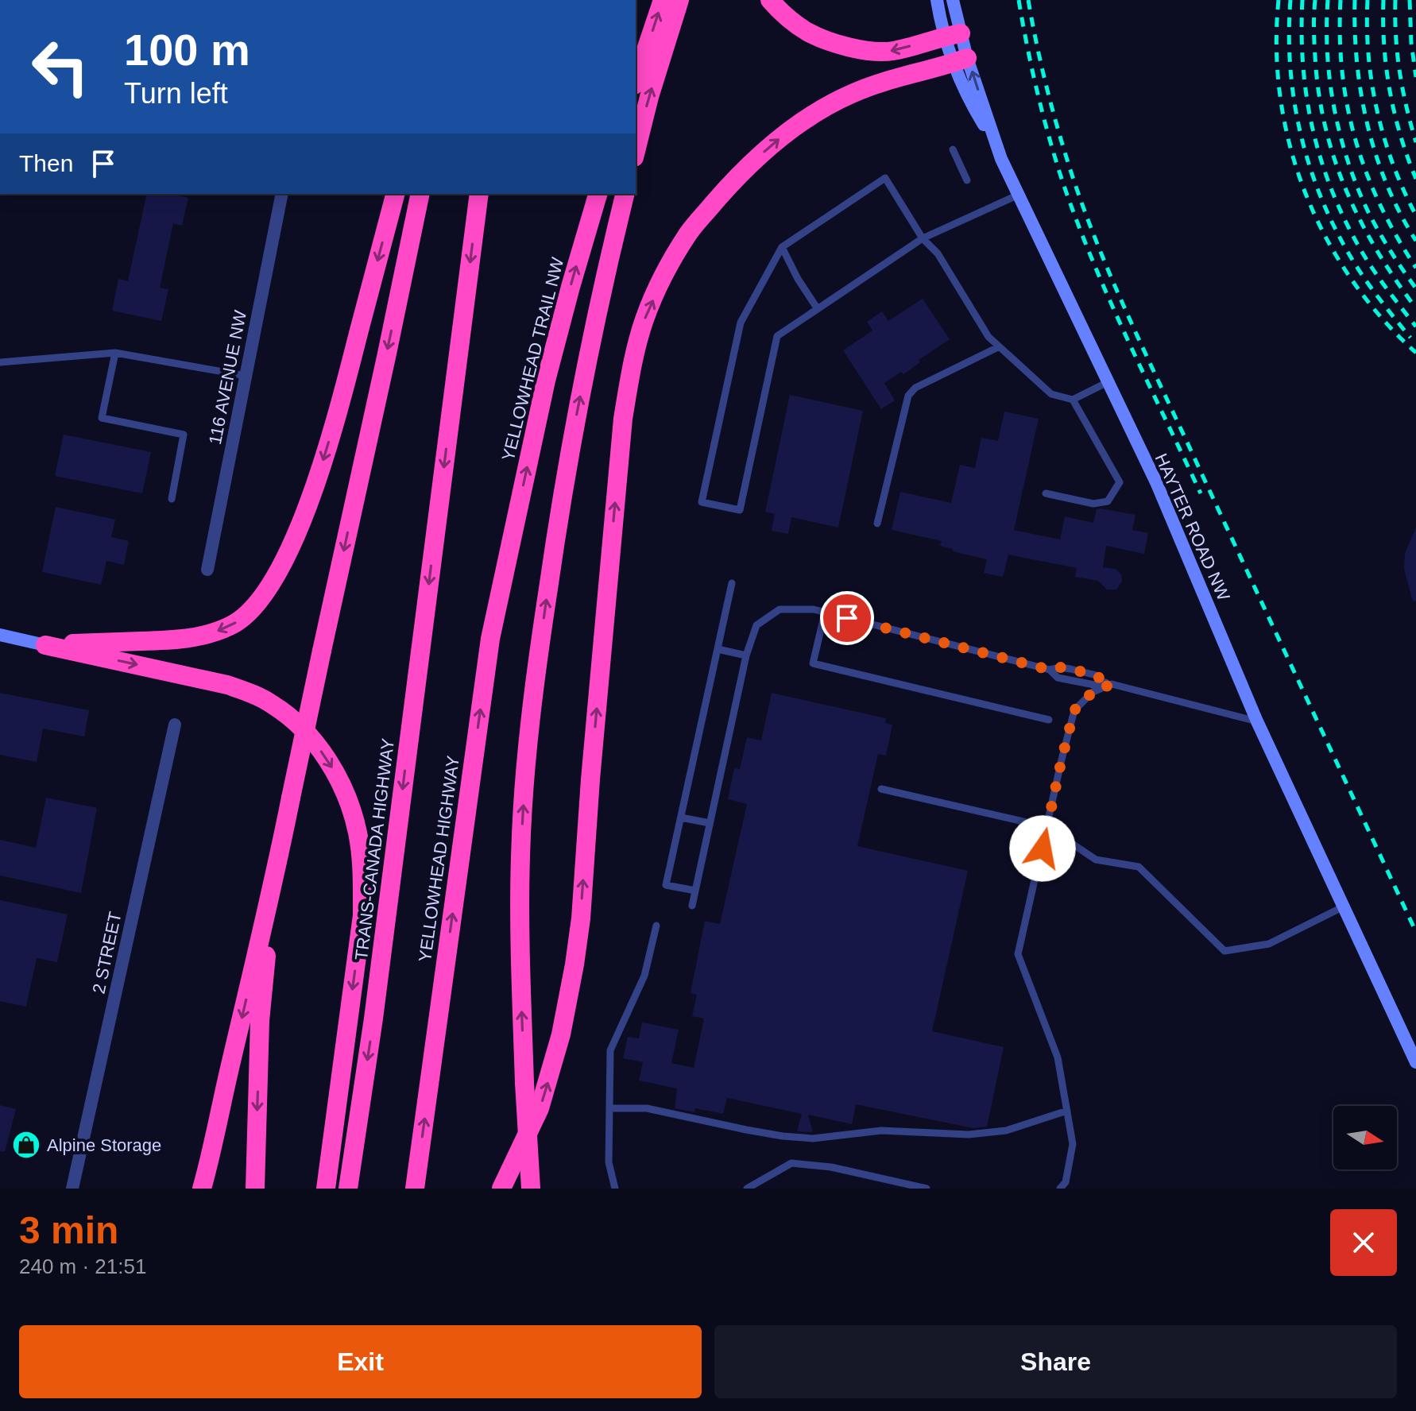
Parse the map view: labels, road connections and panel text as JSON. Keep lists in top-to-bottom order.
{
  "streets": {
    "highway": ["YELLOWHEAD TRAIL NW", "TRANS-CANADA HIGHWAY", "YELLOWHEAD HIGHWAY"],
    "street": ["116 AVENUE NW", "HAYTER ROAD NW", "2 STREET"]
  },
  "crossings": [
    ["YELLOWHEAD TRAIL NW", "YELLOWHEAD HIGHWAY"]
  ],
  "places": {
    "shop": ["Alpine Storage"]
  },
  "north": "right",
  "page": {
    "turn": ["100 m", "Turn left"],
    "then": "Then",
    "heading": ["3 min", "240 m · 21:51"],
    "buttons": ["Exit", "Share"]
  }
}
